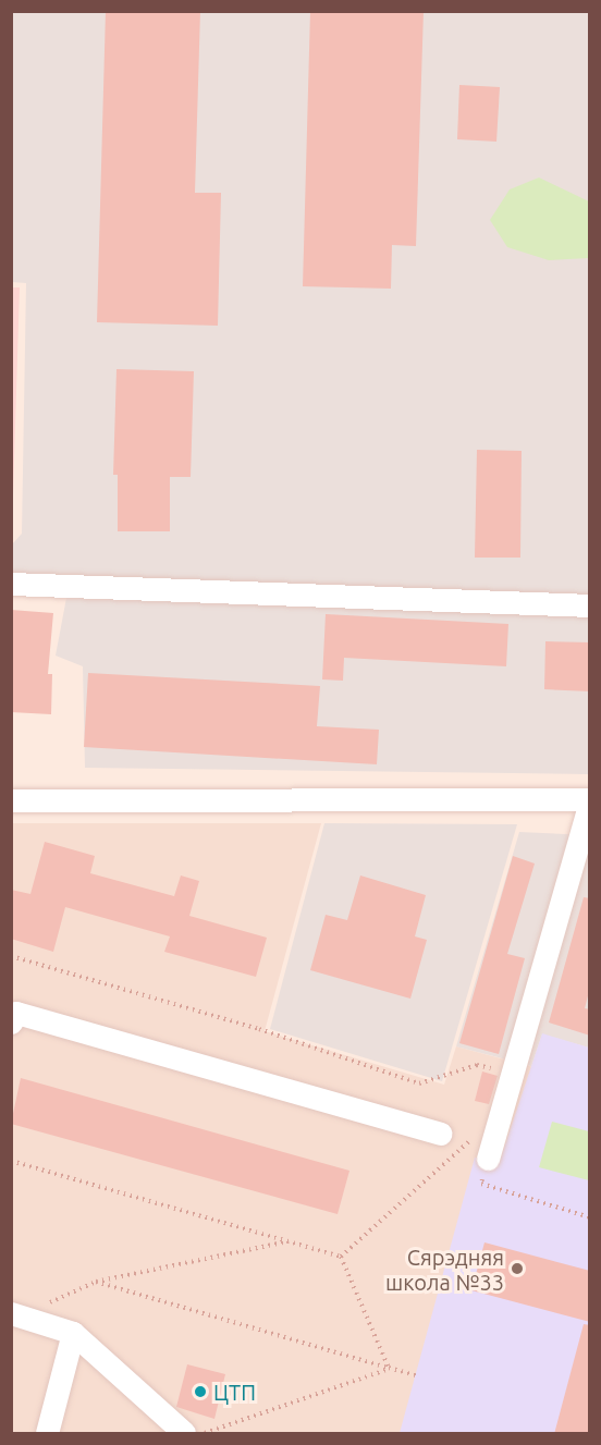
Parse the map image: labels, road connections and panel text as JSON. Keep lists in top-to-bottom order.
{
  "places": ["Сярэдняя школа №33", "ЦТП"]
}
